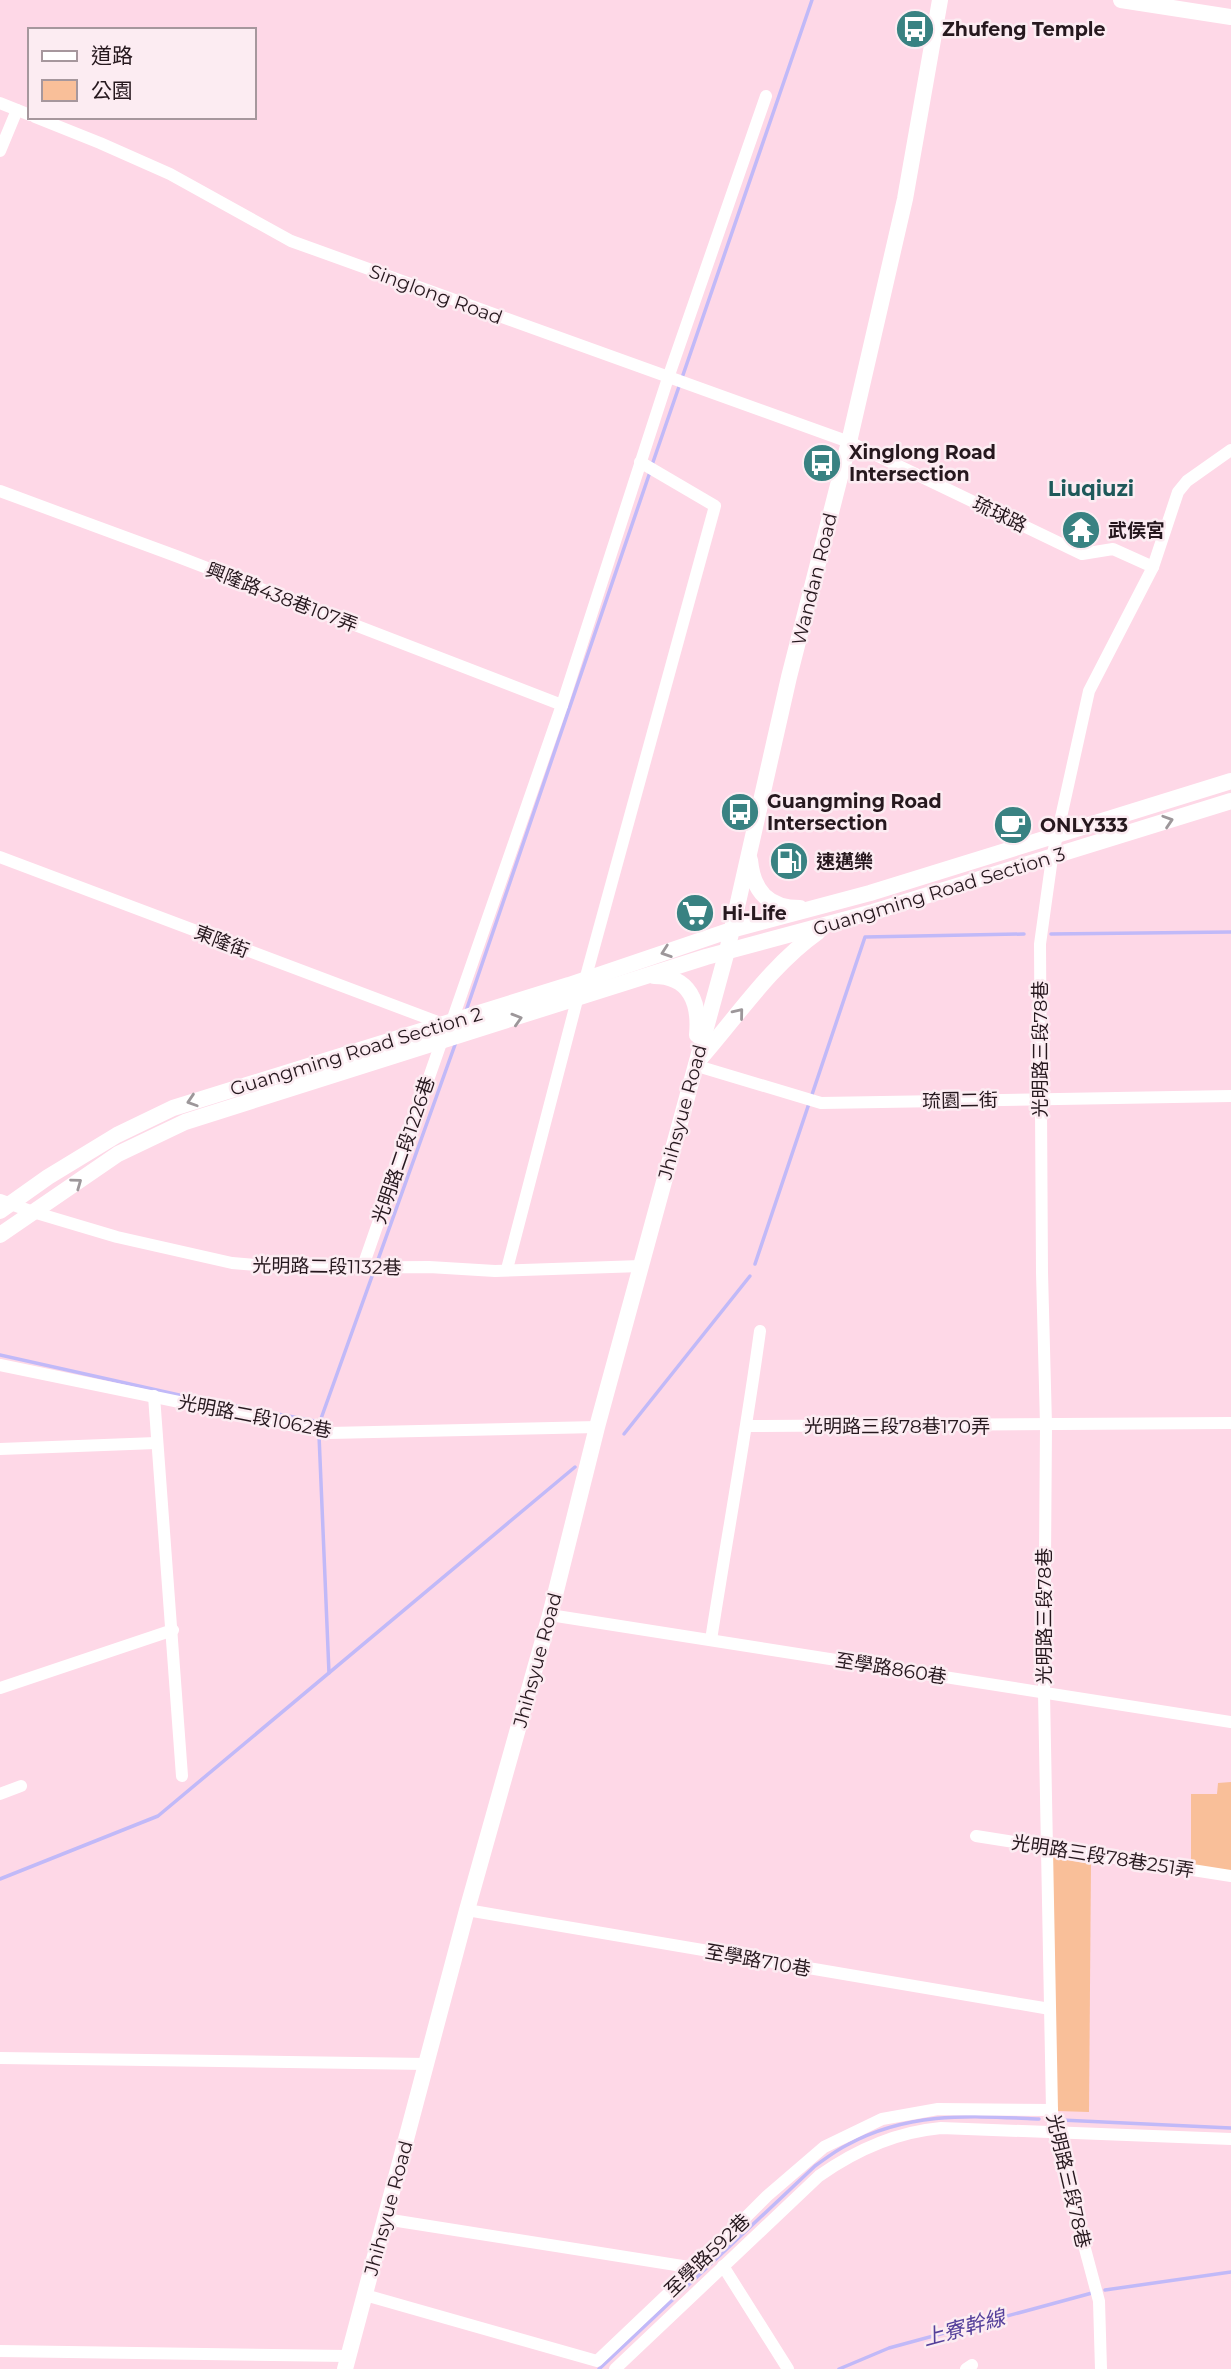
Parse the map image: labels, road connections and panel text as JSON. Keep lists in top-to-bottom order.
{
  "streets": {
    "street": [
      "Singlong Road",
      "琉球路",
      "Wandan Road",
      "興隆路438巷107弄",
      "Guangming Road Section 3",
      "東隆街",
      "光明路三段78巷",
      "Guangming Road Section 2",
      "琉園二街",
      "Jhihsyue Road",
      "光明路二段1226巷",
      "光明路二段1132巷",
      "光明路二段1062巷",
      "光明路三段78巷170弄",
      "至學路860巷",
      "光明路三段78巷251弄",
      "至學路710巷",
      "至學路592巷"
    ]
  },
  "crossings": [
    ["Singlong Road", "琉球路"],
    ["Singlong Road", "Wandan Road"],
    ["Singlong Road", "光明路二段1226巷"],
    ["琉球路", "Wandan Road"],
    ["Wandan Road", "Guangming Road Section 3"],
    ["Wandan Road", "Guangming Road Section 2"],
    ["Wandan Road", "Jhihsyue Road"],
    ["興隆路438巷107弄", "光明路二段1226巷"],
    ["Guangming Road Section 3", "光明路三段78巷"],
    ["Guangming Road Section 3", "Guangming Road Section 2"],
    ["Guangming Road Section 3", "Jhihsyue Road"],
    ["東隆街", "Guangming Road Section 2"],
    ["東隆街", "光明路二段1226巷"],
    ["光明路三段78巷", "琉園二街"],
    ["光明路三段78巷", "光明路三段78巷170弄"],
    ["光明路三段78巷", "至學路860巷"],
    ["光明路三段78巷", "光明路三段78巷251弄"],
    ["光明路三段78巷", "至學路710巷"],
    ["光明路三段78巷", "至學路592巷"],
    ["Guangming Road Section 2", "Jhihsyue Road"],
    ["Guangming Road Section 2", "光明路二段1226巷"],
    ["Guangming Road Section 2", "光明路二段1132巷"],
    ["琉園二街", "Jhihsyue Road"],
    ["Jhihsyue Road", "光明路二段1132巷"],
    ["Jhihsyue Road", "光明路二段1062巷"],
    ["Jhihsyue Road", "至學路860巷"],
    ["Jhihsyue Road", "至學路710巷"],
    ["Jhihsyue Road", "至學路592巷"],
    ["光明路二段1226巷", "光明路二段1132巷"]
  ],
  "districts": ["Liuqiuzi"],
  "water": ["上寮幹線"],
  "places": {
    "bus stop": ["Zhufeng Temple", "Xinglong Road Intersection", "Guangming Road Intersection"],
    "temple": ["武侯宮"],
    "cafe": ["ONLY333"],
    "fuel station": ["速邁樂"],
    "supermarket": ["Hi-Life"]
  },
  "legend": ["道路", "公園"]
}
